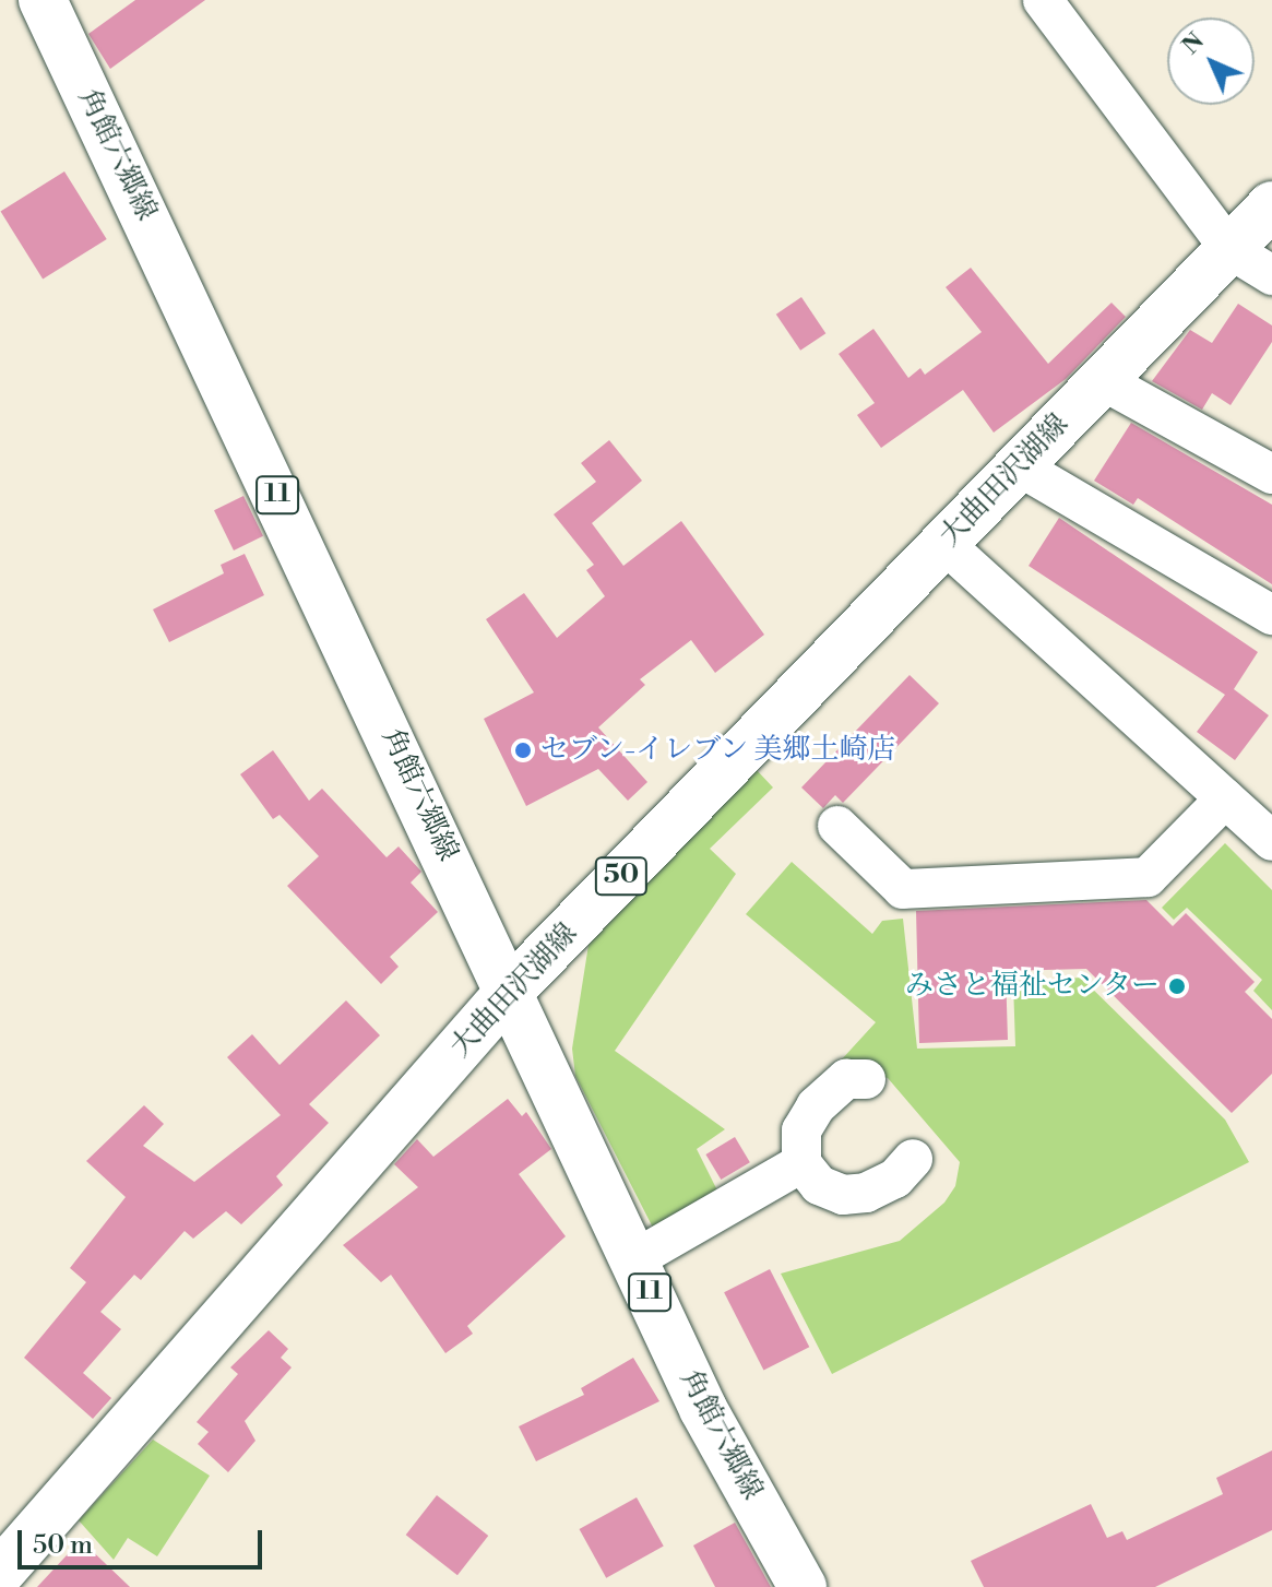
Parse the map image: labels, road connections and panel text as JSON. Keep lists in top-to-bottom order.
{
  "streets": {
    "main road": [
      "角館六郷線",
      "大曲田沢湖線",
      "11",
      "50"
    ]
  },
  "crossings": [
    ["角館六郷線", "大曲田沢湖線"]
  ],
  "places": ["セブン-イレブン 美郷土崎店", "みさと福祉センター"],
  "scale_bar": "50 m",
  "north": "top left"
}
